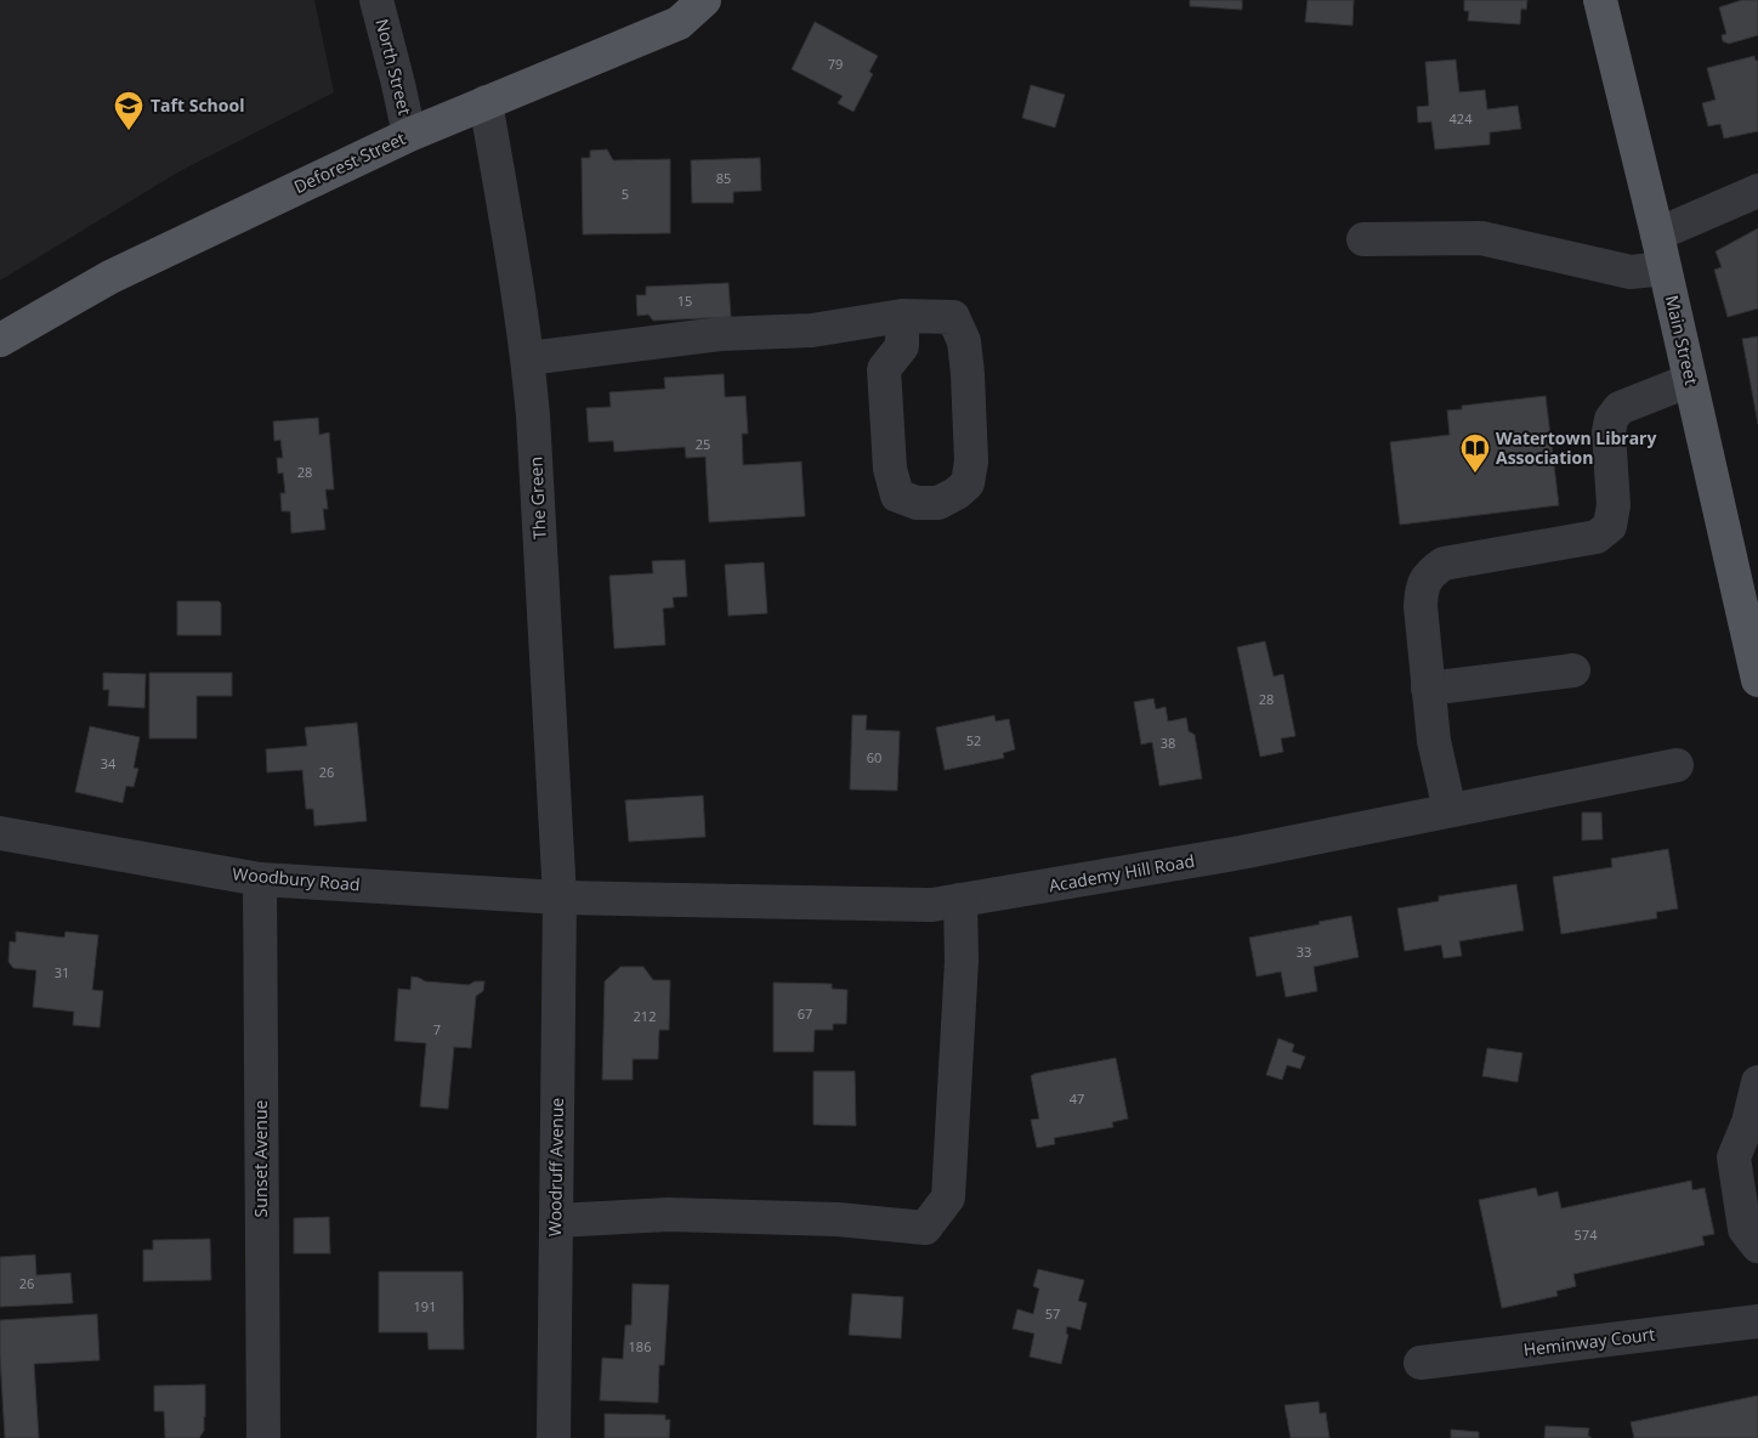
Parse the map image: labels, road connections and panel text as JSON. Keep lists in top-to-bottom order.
{
  "streets": {
    "main road": ["Deforest Street", "Main Street"],
    "street": [
      "North Street",
      "The Green",
      "Academy Hill Road",
      "Woodbury Road",
      "Sunset Avenue",
      "Woodruff Avenue",
      "Heminway Court"
    ]
  },
  "crossings": [
    ["North Street", "Deforest Street"],
    ["Deforest Street", "The Green"],
    ["The Green", "Academy Hill Road"],
    ["The Green", "Woodbury Road"],
    ["The Green", "Woodruff Avenue"],
    ["Academy Hill Road", "Woodbury Road"],
    ["Academy Hill Road", "Woodruff Avenue"],
    ["Woodbury Road", "Sunset Avenue"],
    ["Woodbury Road", "Woodruff Avenue"]
  ],
  "places": {
    "school or university": ["Taft School"],
    "library": ["Watertown Library Association"]
  },
  "house_numbers": [
    "79",
    "424",
    "85",
    "5",
    "15",
    "25",
    "28",
    "28",
    "52",
    "38",
    "60",
    "34",
    "26",
    "33",
    "31",
    "67",
    "212",
    "7",
    "47",
    "574",
    "26",
    "191",
    "57",
    "186"
  ]
}
